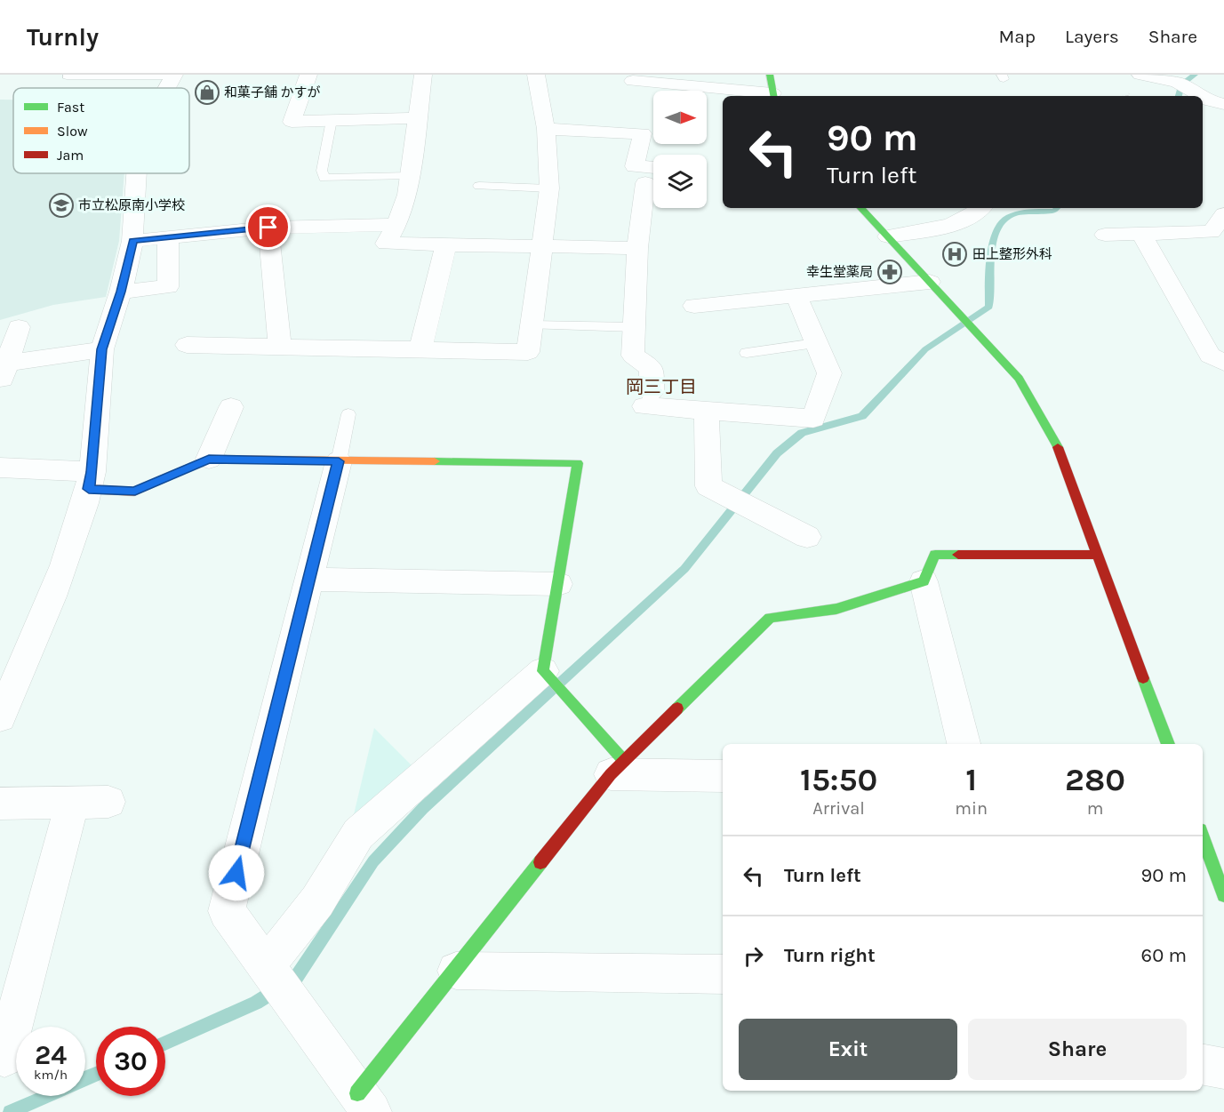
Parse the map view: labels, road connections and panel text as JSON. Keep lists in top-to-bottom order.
{
  "districts": ["岡三丁目"],
  "places": {
    "shop": ["和菓子舗 かすが"],
    "school or university": ["市立松原南小学校"],
    "hospital": ["田上整形外科"],
    "pharmacy": ["幸生堂薬局"]
  },
  "legend": ["Fast", "Slow", "Jam"],
  "north": "right",
  "page": {
    "header": "Turnly",
    "nav": ["Map", "Layers", "Share"],
    "turn": ["90 m", "Turn left"],
    "eta": [
      "15:50",
      "Arrival",
      "1",
      "min",
      "280",
      "m"
    ],
    "list": [
      {
        "name": "Turn left",
        "value": "90 m"
      },
      {
        "name": "Turn right",
        "value": "60 m"
      }
    ],
    "buttons": ["Exit", "Share"],
    "speed": "24 km/h",
    "limit": "30"
  }
}
